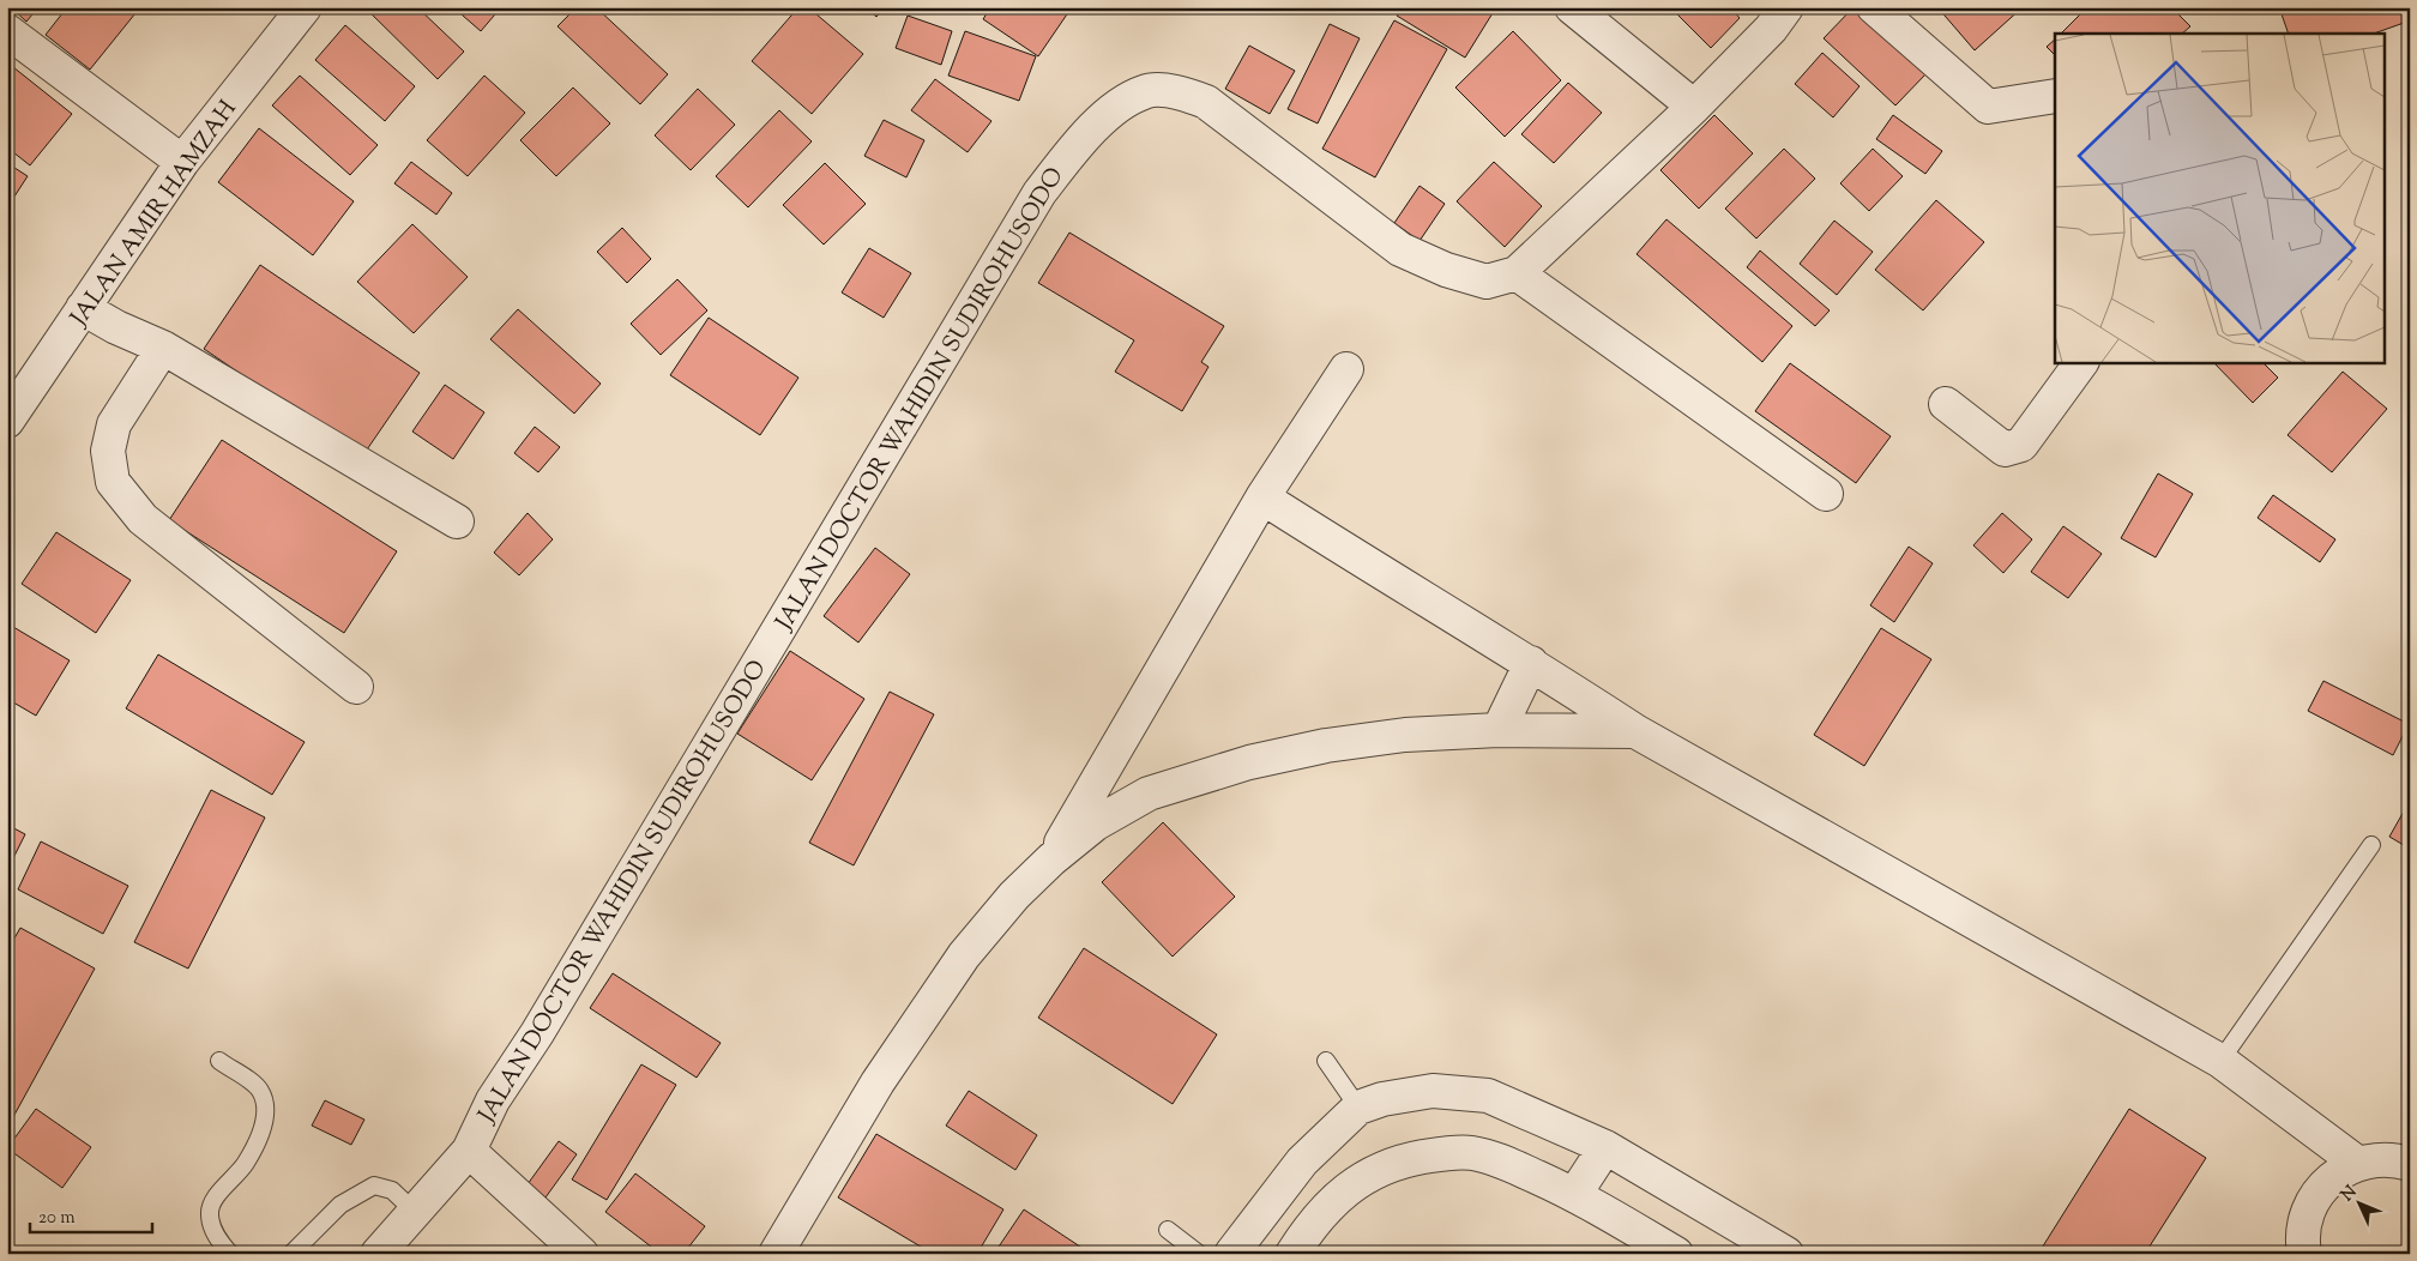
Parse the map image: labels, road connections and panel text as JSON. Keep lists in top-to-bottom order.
{
  "streets": {
    "street": ["JALAN AMIR HAMZAH", "JALAN DOCTOR WAHIDIN SUDIROHUSODO"]
  },
  "scale_bar": "20 m",
  "north": "top left"
}
